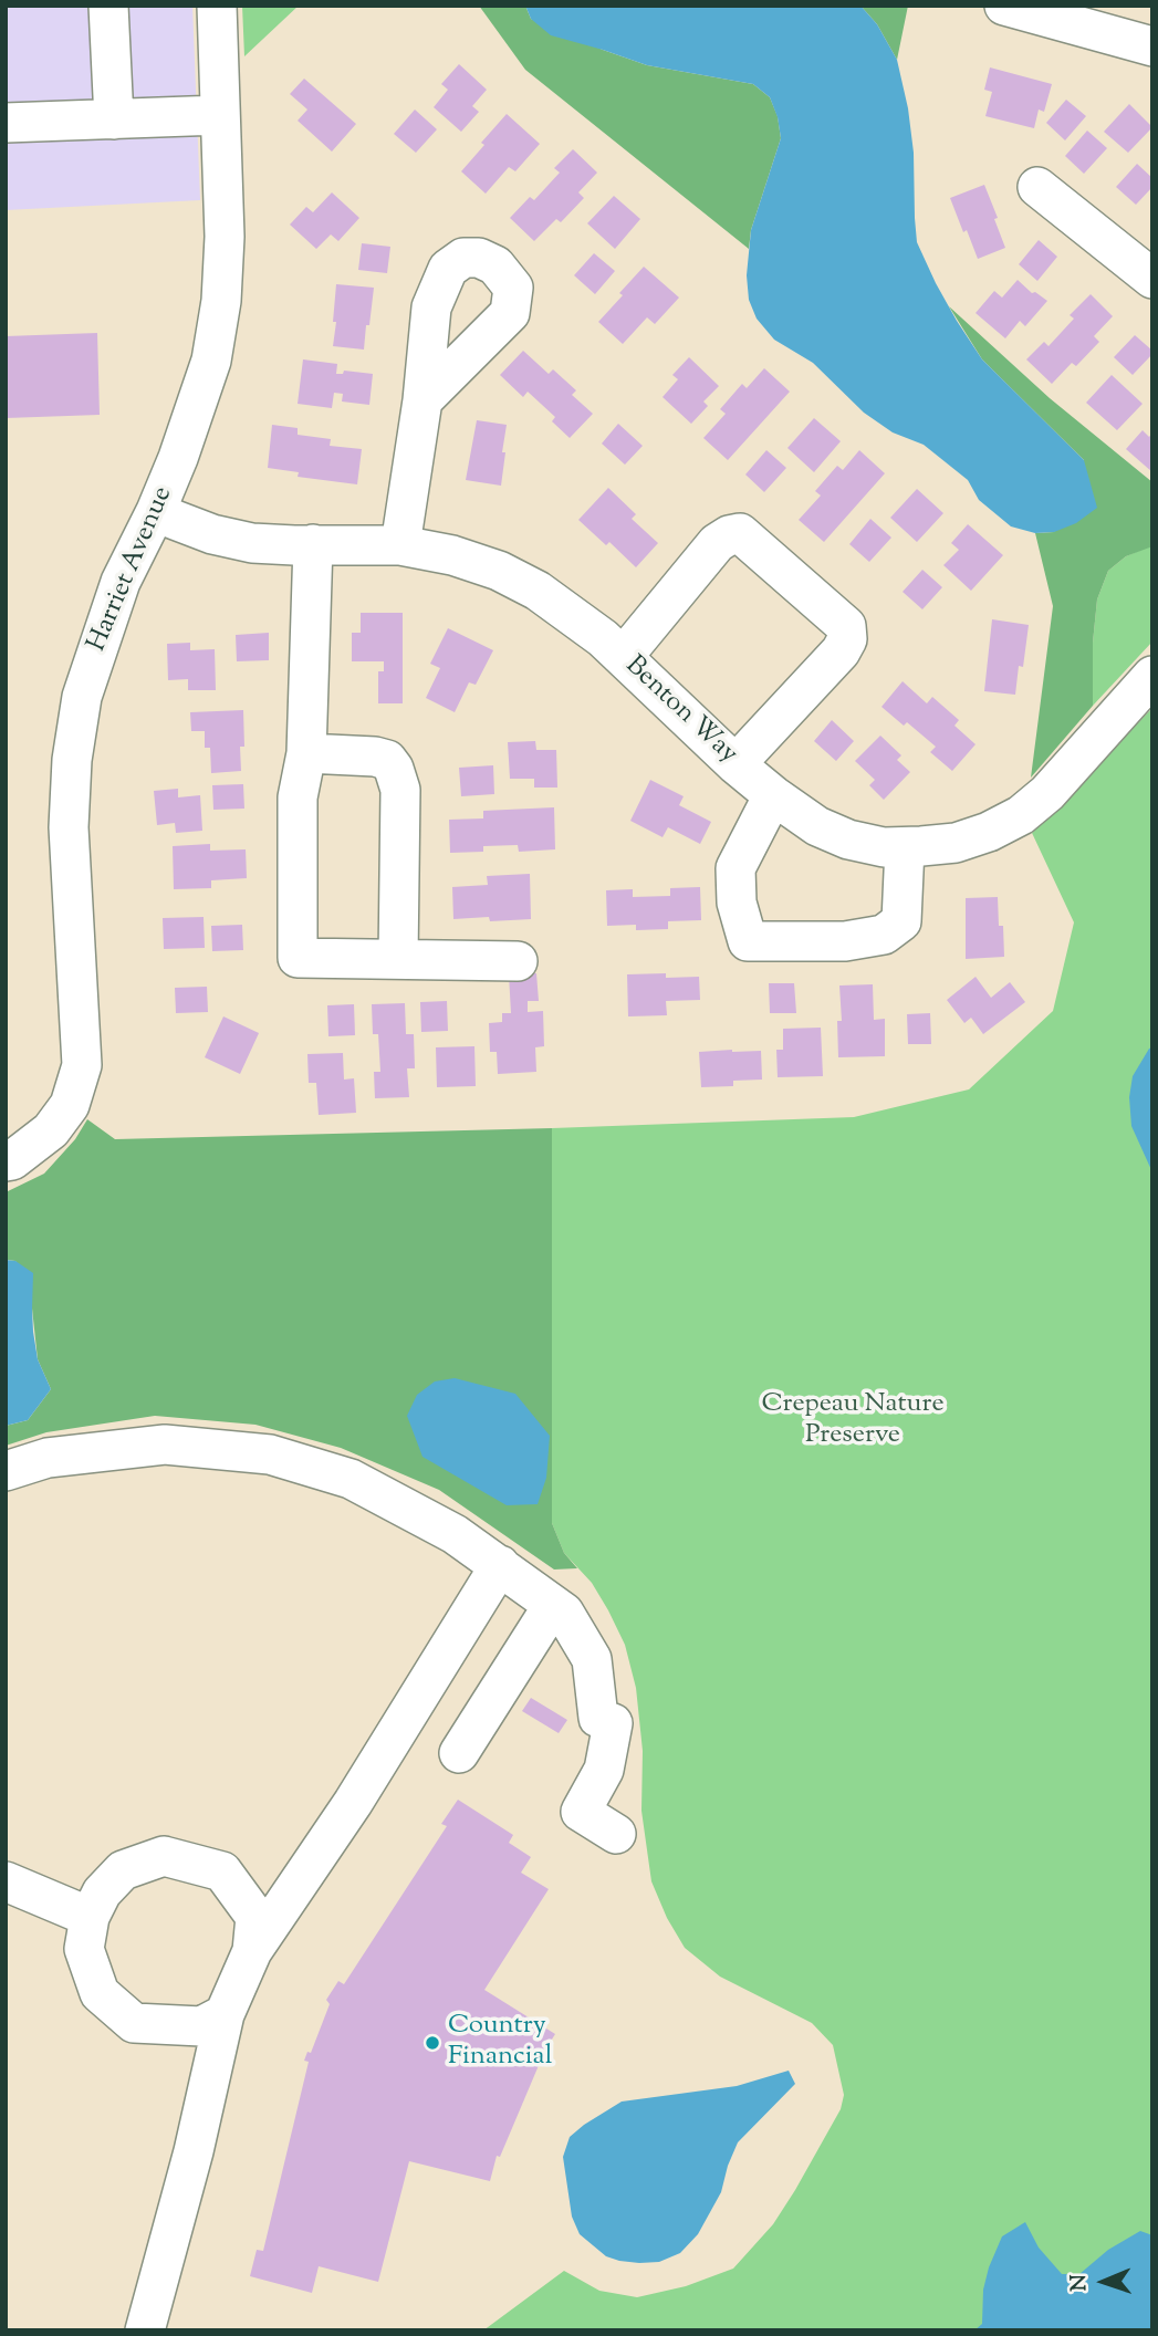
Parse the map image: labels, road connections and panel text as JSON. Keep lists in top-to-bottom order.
{
  "streets": {
    "street": ["Harriet Avenue", "Benton Way"]
  },
  "crossings": [
    ["Harriet Avenue", "Benton Way"]
  ],
  "parks": ["Crepeau Nature Preserve"],
  "places": ["Country Financial"],
  "north": "left"
}
